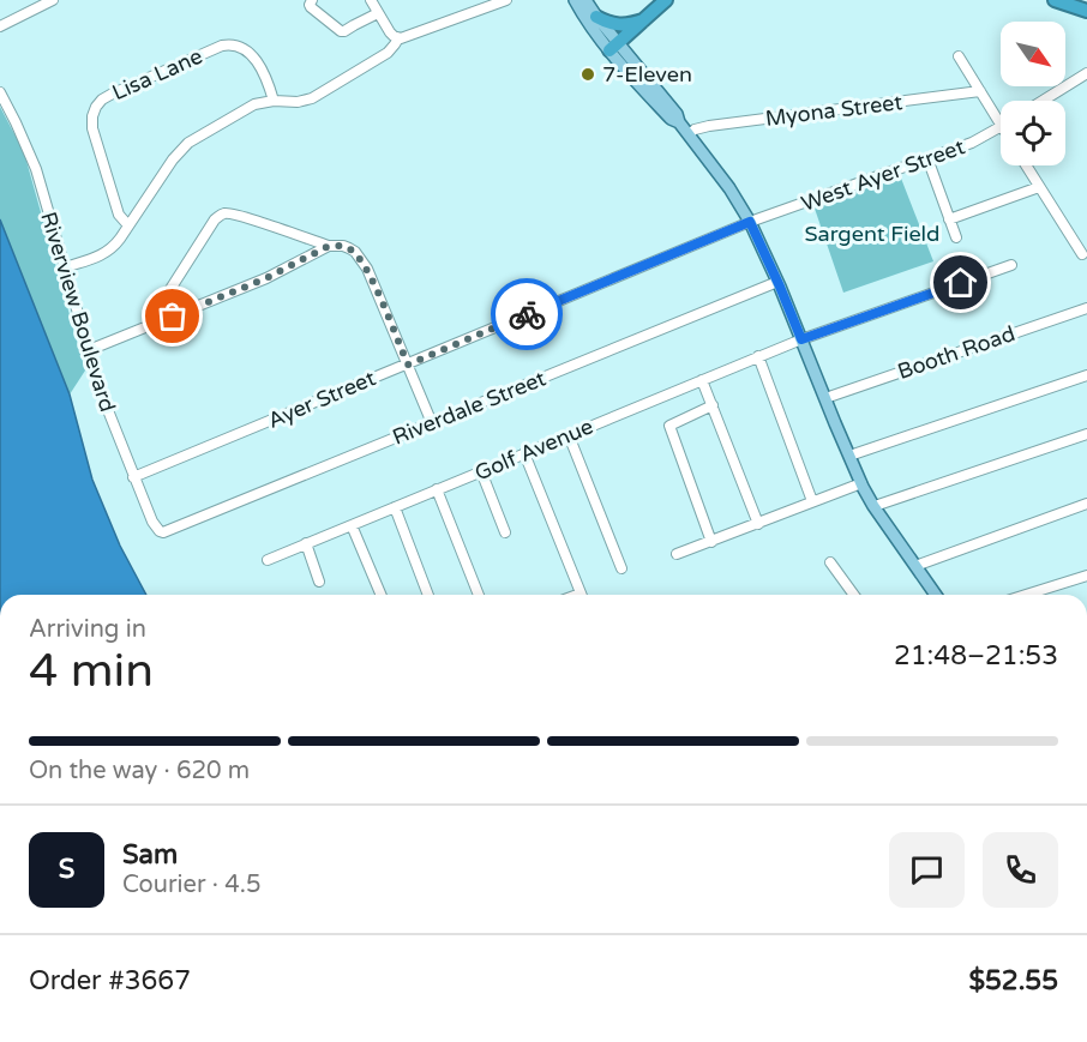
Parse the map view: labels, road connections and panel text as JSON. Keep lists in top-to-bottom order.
{
  "streets": {
    "street": [
      "Lisa Lane",
      "Myona Street",
      "West Ayer Street",
      "Riverview Boulevard",
      "Booth Road",
      "Ayer Street",
      "Riverdale Street",
      "Golf Avenue"
    ]
  },
  "crossings": [
    ["West Ayer Street", "Ayer Street"],
    ["Riverview Boulevard", "Ayer Street"],
    ["Riverview Boulevard", "Riverdale Street"]
  ],
  "parks": ["Sargent Field"],
  "places": ["7-Eleven"],
  "north": "bottom right",
  "page": {
    "heading": ["4 min", "Arriving in", "21:48–21:53"],
    "panel": [
      "Sam",
      "Courier · 4.5",
      "Order #3667",
      "$52.55"
    ],
    "bar": "On the way · 620 m",
    "round": "S"
  }
}
